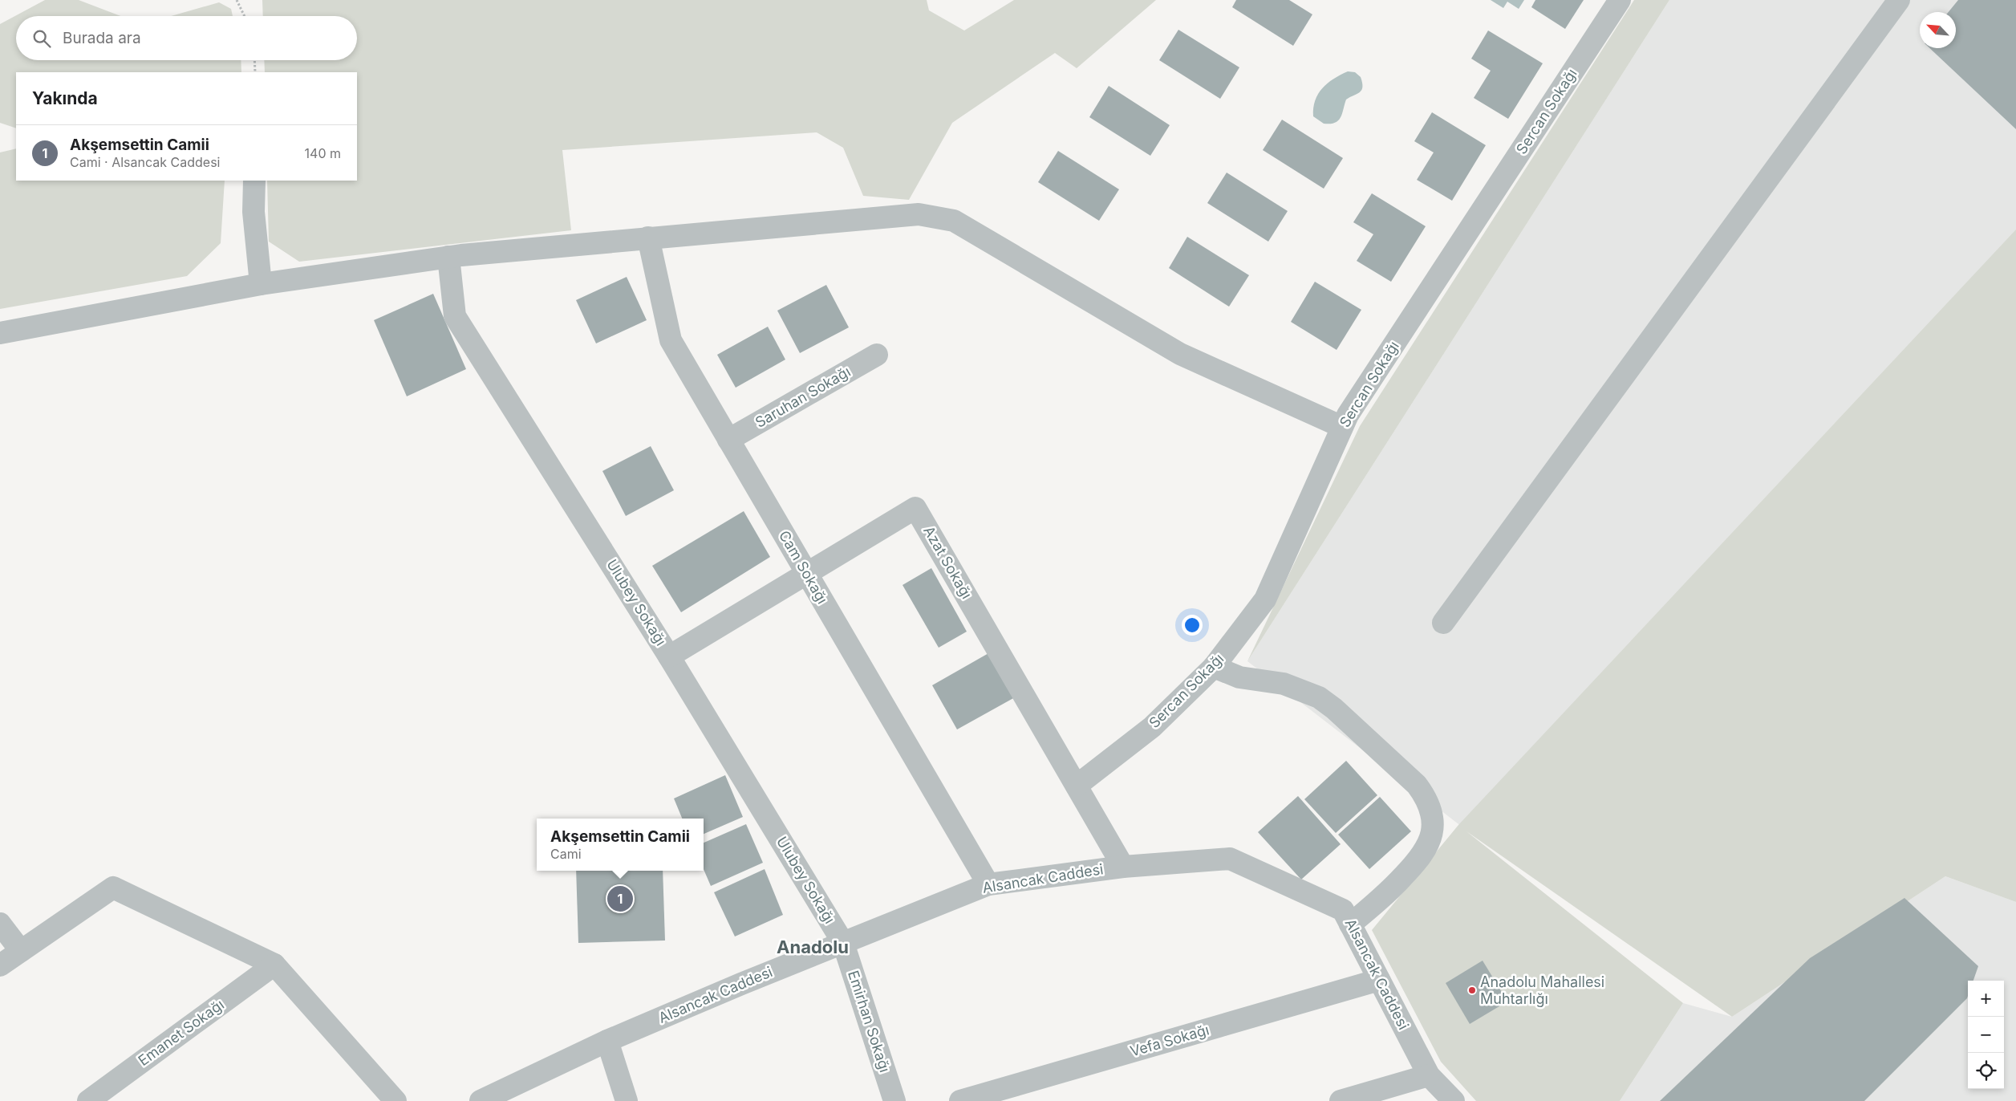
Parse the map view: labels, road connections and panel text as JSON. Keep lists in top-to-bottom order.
{
  "streets": {
    "street": [
      "Sercan Sokağı",
      "Saruhan Sokağı",
      "Azat Sokağı",
      "Cam Sokağı",
      "Ulubey Sokağı",
      "Alsancak Caddesi",
      "Emirhan Sokağı",
      "Emanet Sokağı",
      "Vefa Sokağı"
    ]
  },
  "crossings": [
    ["Sercan Sokağı", "Azat Sokağı"],
    ["Saruhan Sokağı", "Cam Sokağı"],
    ["Azat Sokağı", "Cam Sokağı"],
    ["Azat Sokağı", "Ulubey Sokağı"],
    ["Azat Sokağı", "Alsancak Caddesi"],
    ["Cam Sokağı", "Alsancak Caddesi"],
    ["Ulubey Sokağı", "Alsancak Caddesi"],
    ["Ulubey Sokağı", "Emirhan Sokağı"],
    ["Alsancak Caddesi", "Emirhan Sokağı"],
    ["Alsancak Caddesi", "Vefa Sokağı"]
  ],
  "districts": ["Anadolu"],
  "places": ["Anadolu Mahallesi Muhtarlığı"],
  "north": "top left",
  "page": {
    "search": "Burada ara",
    "heading": "Yakında",
    "list": [
      {
        "mark": "1",
        "name": "Akşemsettin Camii",
        "note": "Cami · Alsancak Caddesi",
        "value": "140 m"
      }
    ],
    "popup": ["Akşemsettin Camii", "Cami"],
    "pins": "1",
    "map_buttons": ["+", "−"]
  }
}
